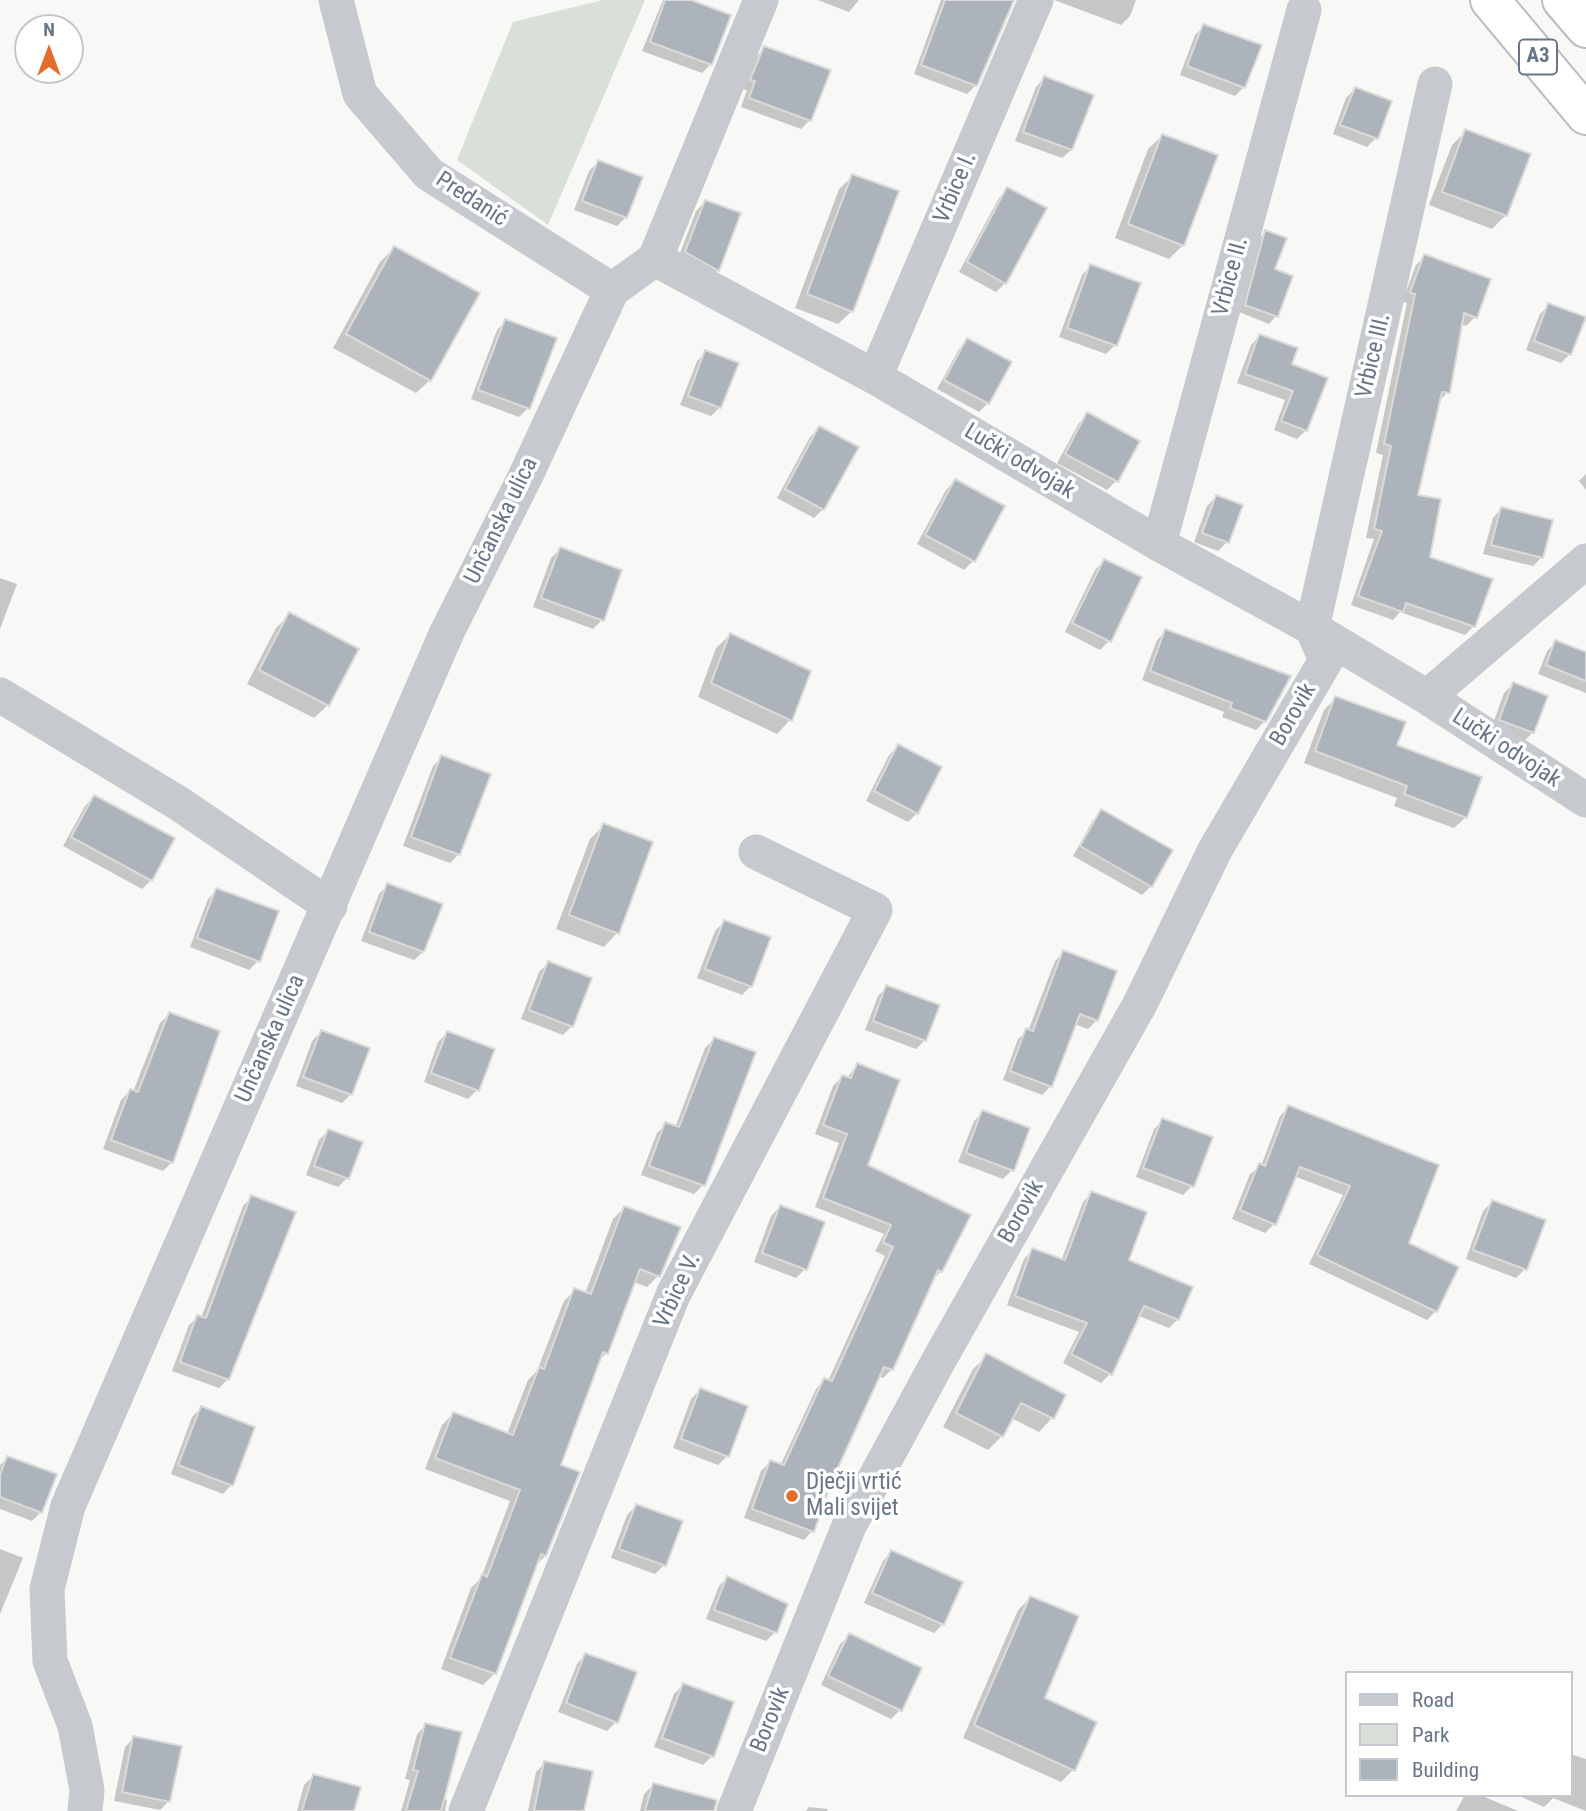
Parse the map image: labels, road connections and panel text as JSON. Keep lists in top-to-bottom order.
{
  "streets": {
    "highway": ["A3"],
    "street": [
      "Vrbice I.",
      "Predanić",
      "Vrbice II.",
      "Vrbice III.",
      "Lučki odvojak",
      "Unčanska ulica",
      "Borovik",
      "Vrbice V."
    ]
  },
  "crossings": [
    ["Vrbice I.", "Lučki odvojak"],
    ["Predanić", "Unčanska ulica"],
    ["Vrbice II.", "Lučki odvojak"],
    ["Vrbice III.", "Lučki odvojak"],
    ["Vrbice III.", "Borovik"],
    ["Lučki odvojak", "Borovik"]
  ],
  "places": ["Dječji vrtić Mali svijet"],
  "legend": ["Road", "Park", "Building"],
  "north": "top"
}
